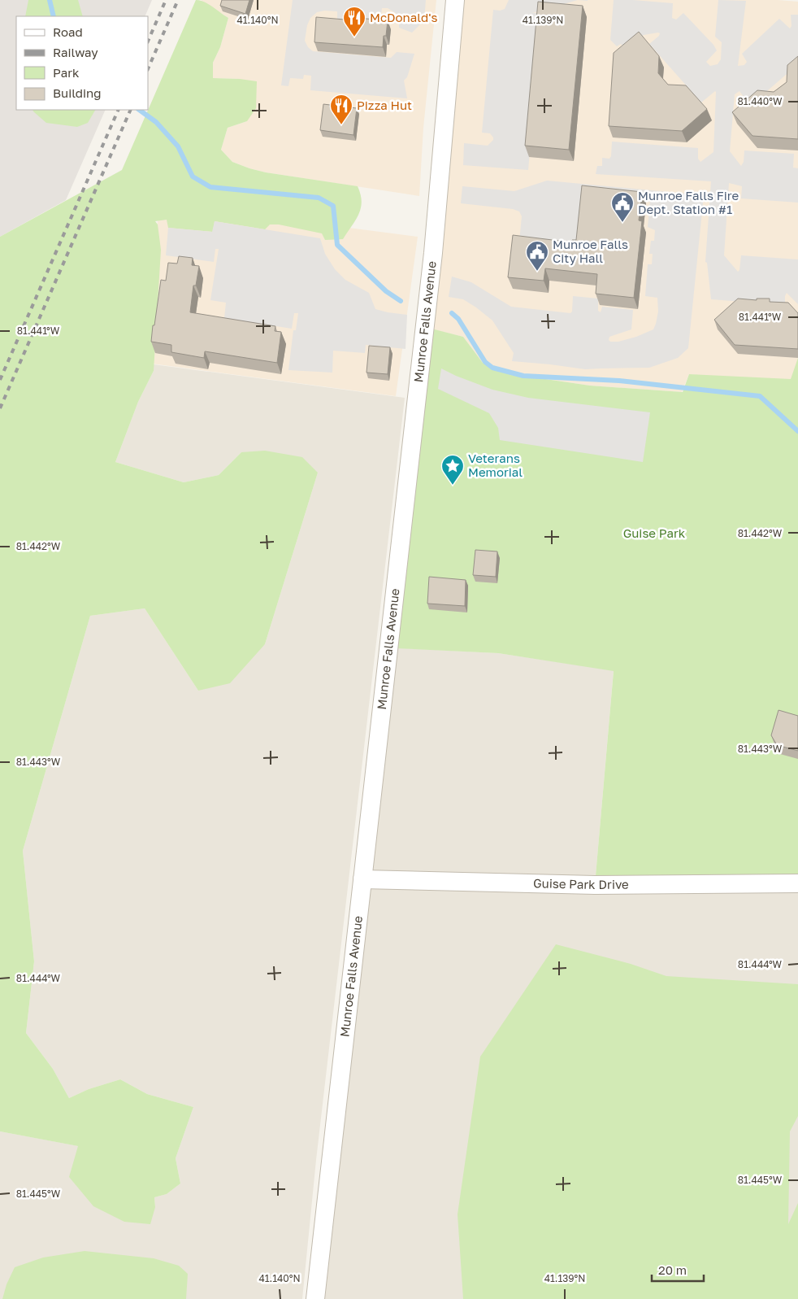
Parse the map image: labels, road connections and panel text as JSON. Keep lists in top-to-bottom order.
{
  "streets": {
    "street": ["Munroe Falls Avenue", "Guise Park Drive"]
  },
  "crossings": [
    ["Munroe Falls Avenue", "Guise Park Drive"]
  ],
  "parks": ["Guise Park"],
  "places": {
    "restaurant": ["McDonald's", "Pizza Hut"],
    "public building": ["Munroe Falls Fire Dept. Station #1", "Munroe Falls City Hall"],
    "place": ["Veterans Memorial"]
  },
  "legend": [
    "Road",
    "Railway",
    "Park",
    "Building"
  ],
  "scale_bar": "20 m",
  "coordinates": [
    "41.140°N",
    "41.139°N",
    "81.440°W",
    "81.441°W",
    "81.442°W",
    "81.443°W",
    "81.444°W",
    "81.445°W"
  ]
}
